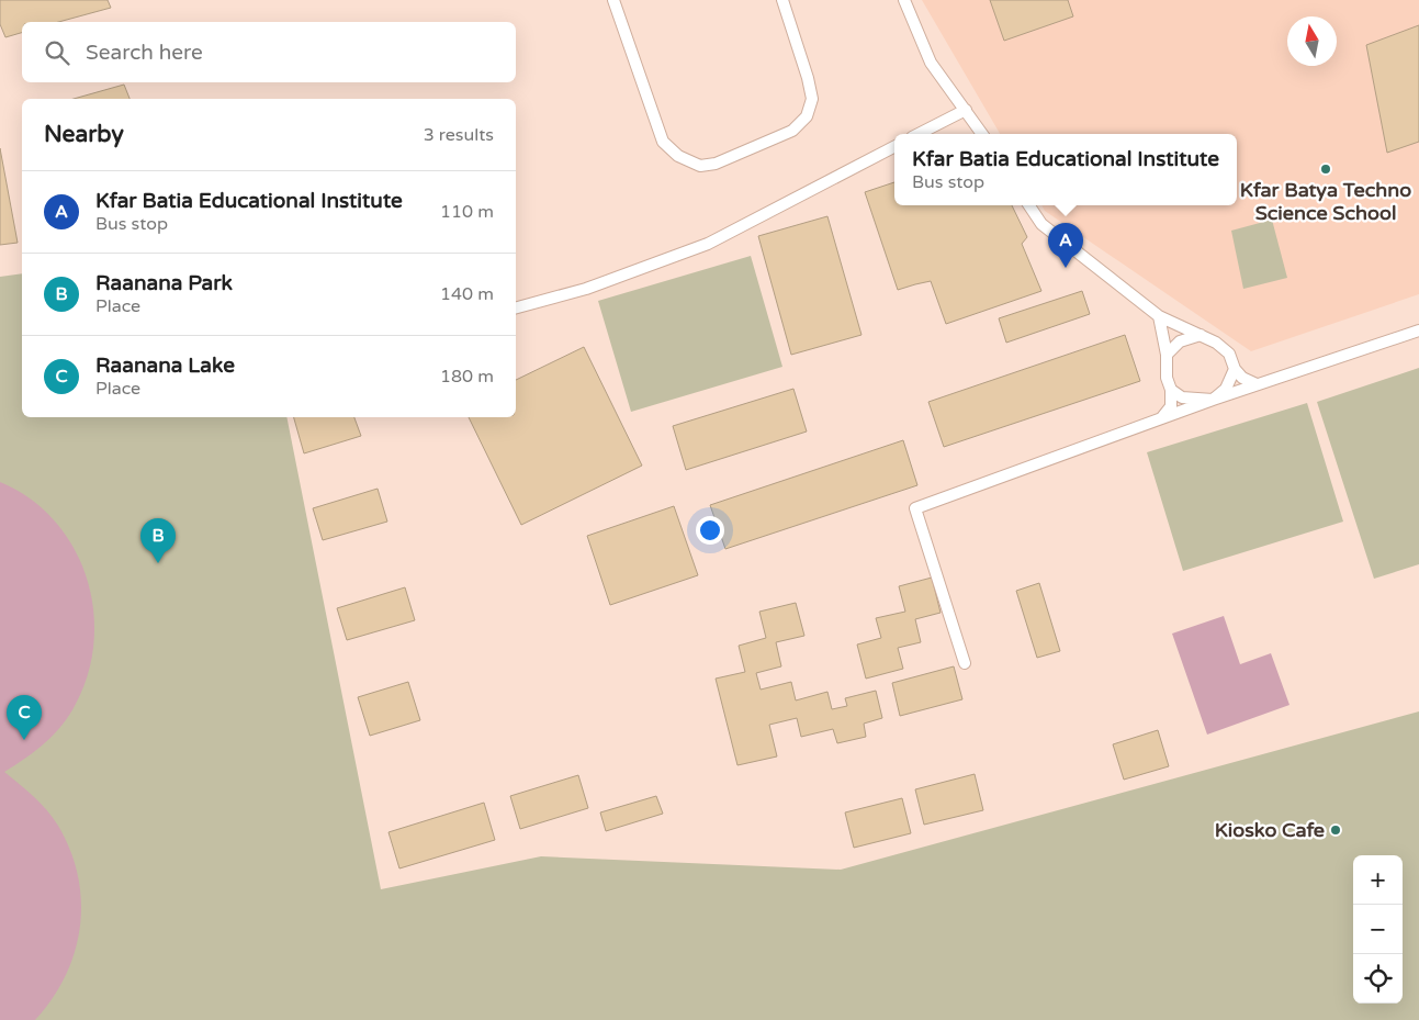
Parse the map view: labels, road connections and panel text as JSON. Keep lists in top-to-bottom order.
{
  "places": ["Kfar Batya Techno Science School", "Kiosko Cafe"],
  "north": "top",
  "page": {
    "search": "Search here",
    "heading": ["Nearby", "3 results"],
    "popup": ["Kfar Batia Educational Institute", "Bus stop"],
    "list": [
      {
        "mark": "A",
        "name": "Kfar Batia Educational Institute",
        "note": "Bus stop",
        "value": "110 m"
      },
      {
        "mark": "B",
        "name": "Raanana Park",
        "note": "Place",
        "value": "140 m"
      },
      {
        "mark": "C",
        "name": "Raanana Lake",
        "note": "Place",
        "value": "180 m"
      }
    ],
    "pins": ["A", "B", "C"],
    "map_buttons": ["+", "−"]
  }
}
